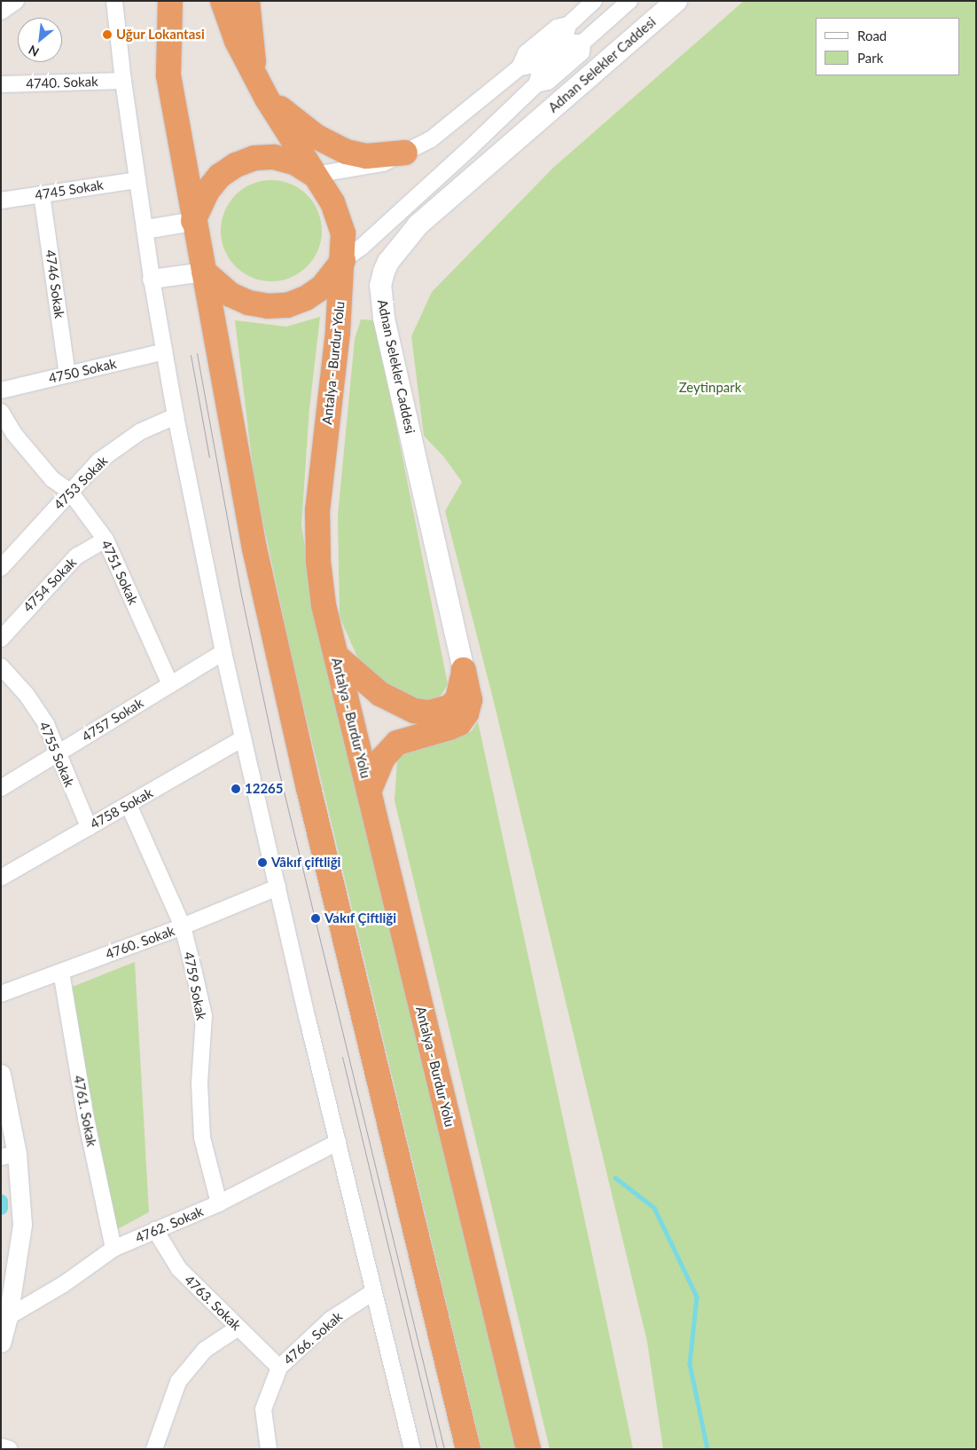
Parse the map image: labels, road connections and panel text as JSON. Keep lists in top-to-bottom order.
{
  "streets": {
    "highway": ["Antalya - Burdur Yolu"],
    "main road": ["Adnan Selekler Caddesi"],
    "street": [
      "4740. Sokak",
      "4745 Sokak",
      "4746 Sokak",
      "4750 Sokak",
      "4753 Sokak",
      "4751 Sokak",
      "4754 Sokak",
      "4757 Sokak",
      "4755 Sokak",
      "4758 Sokak",
      "4760. Sokak",
      "4759 Sokak",
      "4761. Sokak",
      "4762. Sokak",
      "4763. Sokak",
      "4766. Sokak"
    ]
  },
  "crossings": [
    ["4745 Sokak", "4746 Sokak"],
    ["4746 Sokak", "4750 Sokak"],
    ["4753 Sokak", "4751 Sokak"],
    ["4751 Sokak", "4754 Sokak"],
    ["4751 Sokak", "4757 Sokak"],
    ["4757 Sokak", "4755 Sokak"],
    ["4755 Sokak", "4758 Sokak"],
    ["4758 Sokak", "4759 Sokak"],
    ["4760. Sokak", "4759 Sokak"],
    ["4760. Sokak", "4761. Sokak"],
    ["4759 Sokak", "4762. Sokak"],
    ["4761. Sokak", "4762. Sokak"],
    ["4762. Sokak", "4763. Sokak"],
    ["4763. Sokak", "4766. Sokak"]
  ],
  "parks": ["Zeytinpark"],
  "places": [
    "Uğur Lokantasi",
    "12265",
    "Vâkıf çiftliği",
    "Vakıf Çiftliği"
  ],
  "legend": ["Road", "Park"],
  "north": "bottom left"
}
